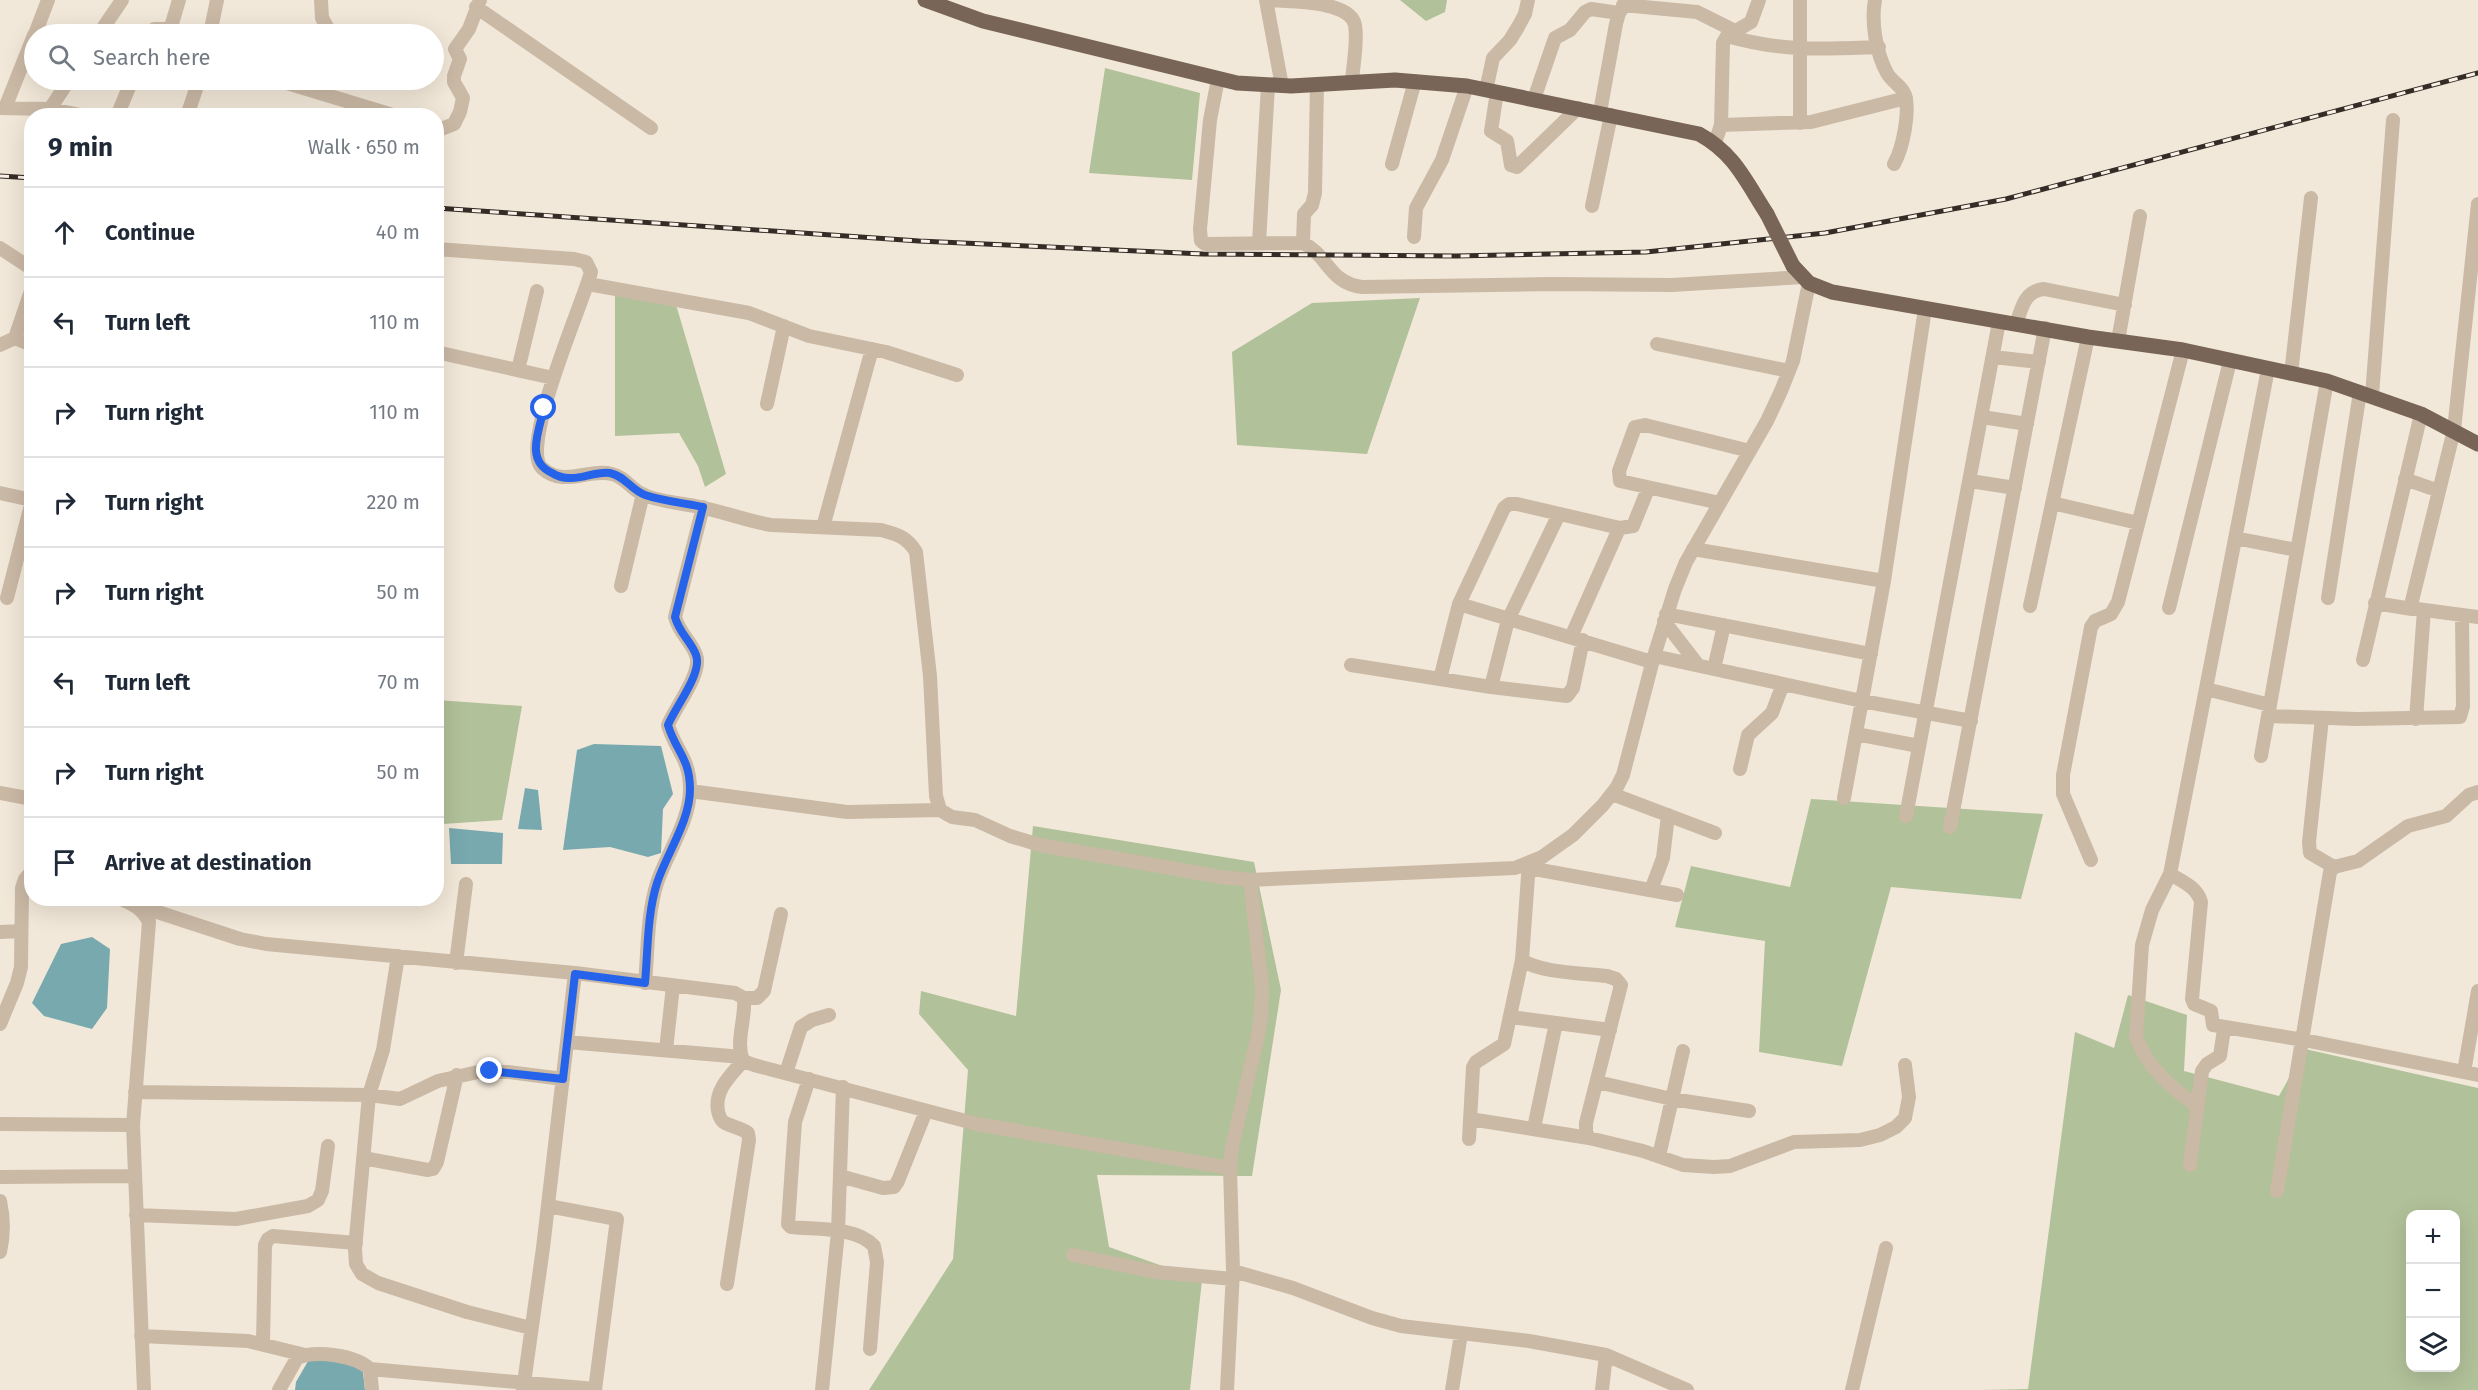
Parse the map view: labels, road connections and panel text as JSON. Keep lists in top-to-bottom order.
{
  "page": {
    "search": "Search here",
    "heading": ["9 min", "Walk · 650 m"],
    "list": [
      ["Continue", "40 m"],
      ["Turn left", "110 m"],
      ["Turn right", "110 m"],
      ["Turn right", "220 m"],
      ["Turn right", "50 m"],
      ["Turn left", "70 m"],
      ["Turn right", "50 m"],
      "Arrive at destination"
    ],
    "map_buttons": ["+", "−"]
  }
}
